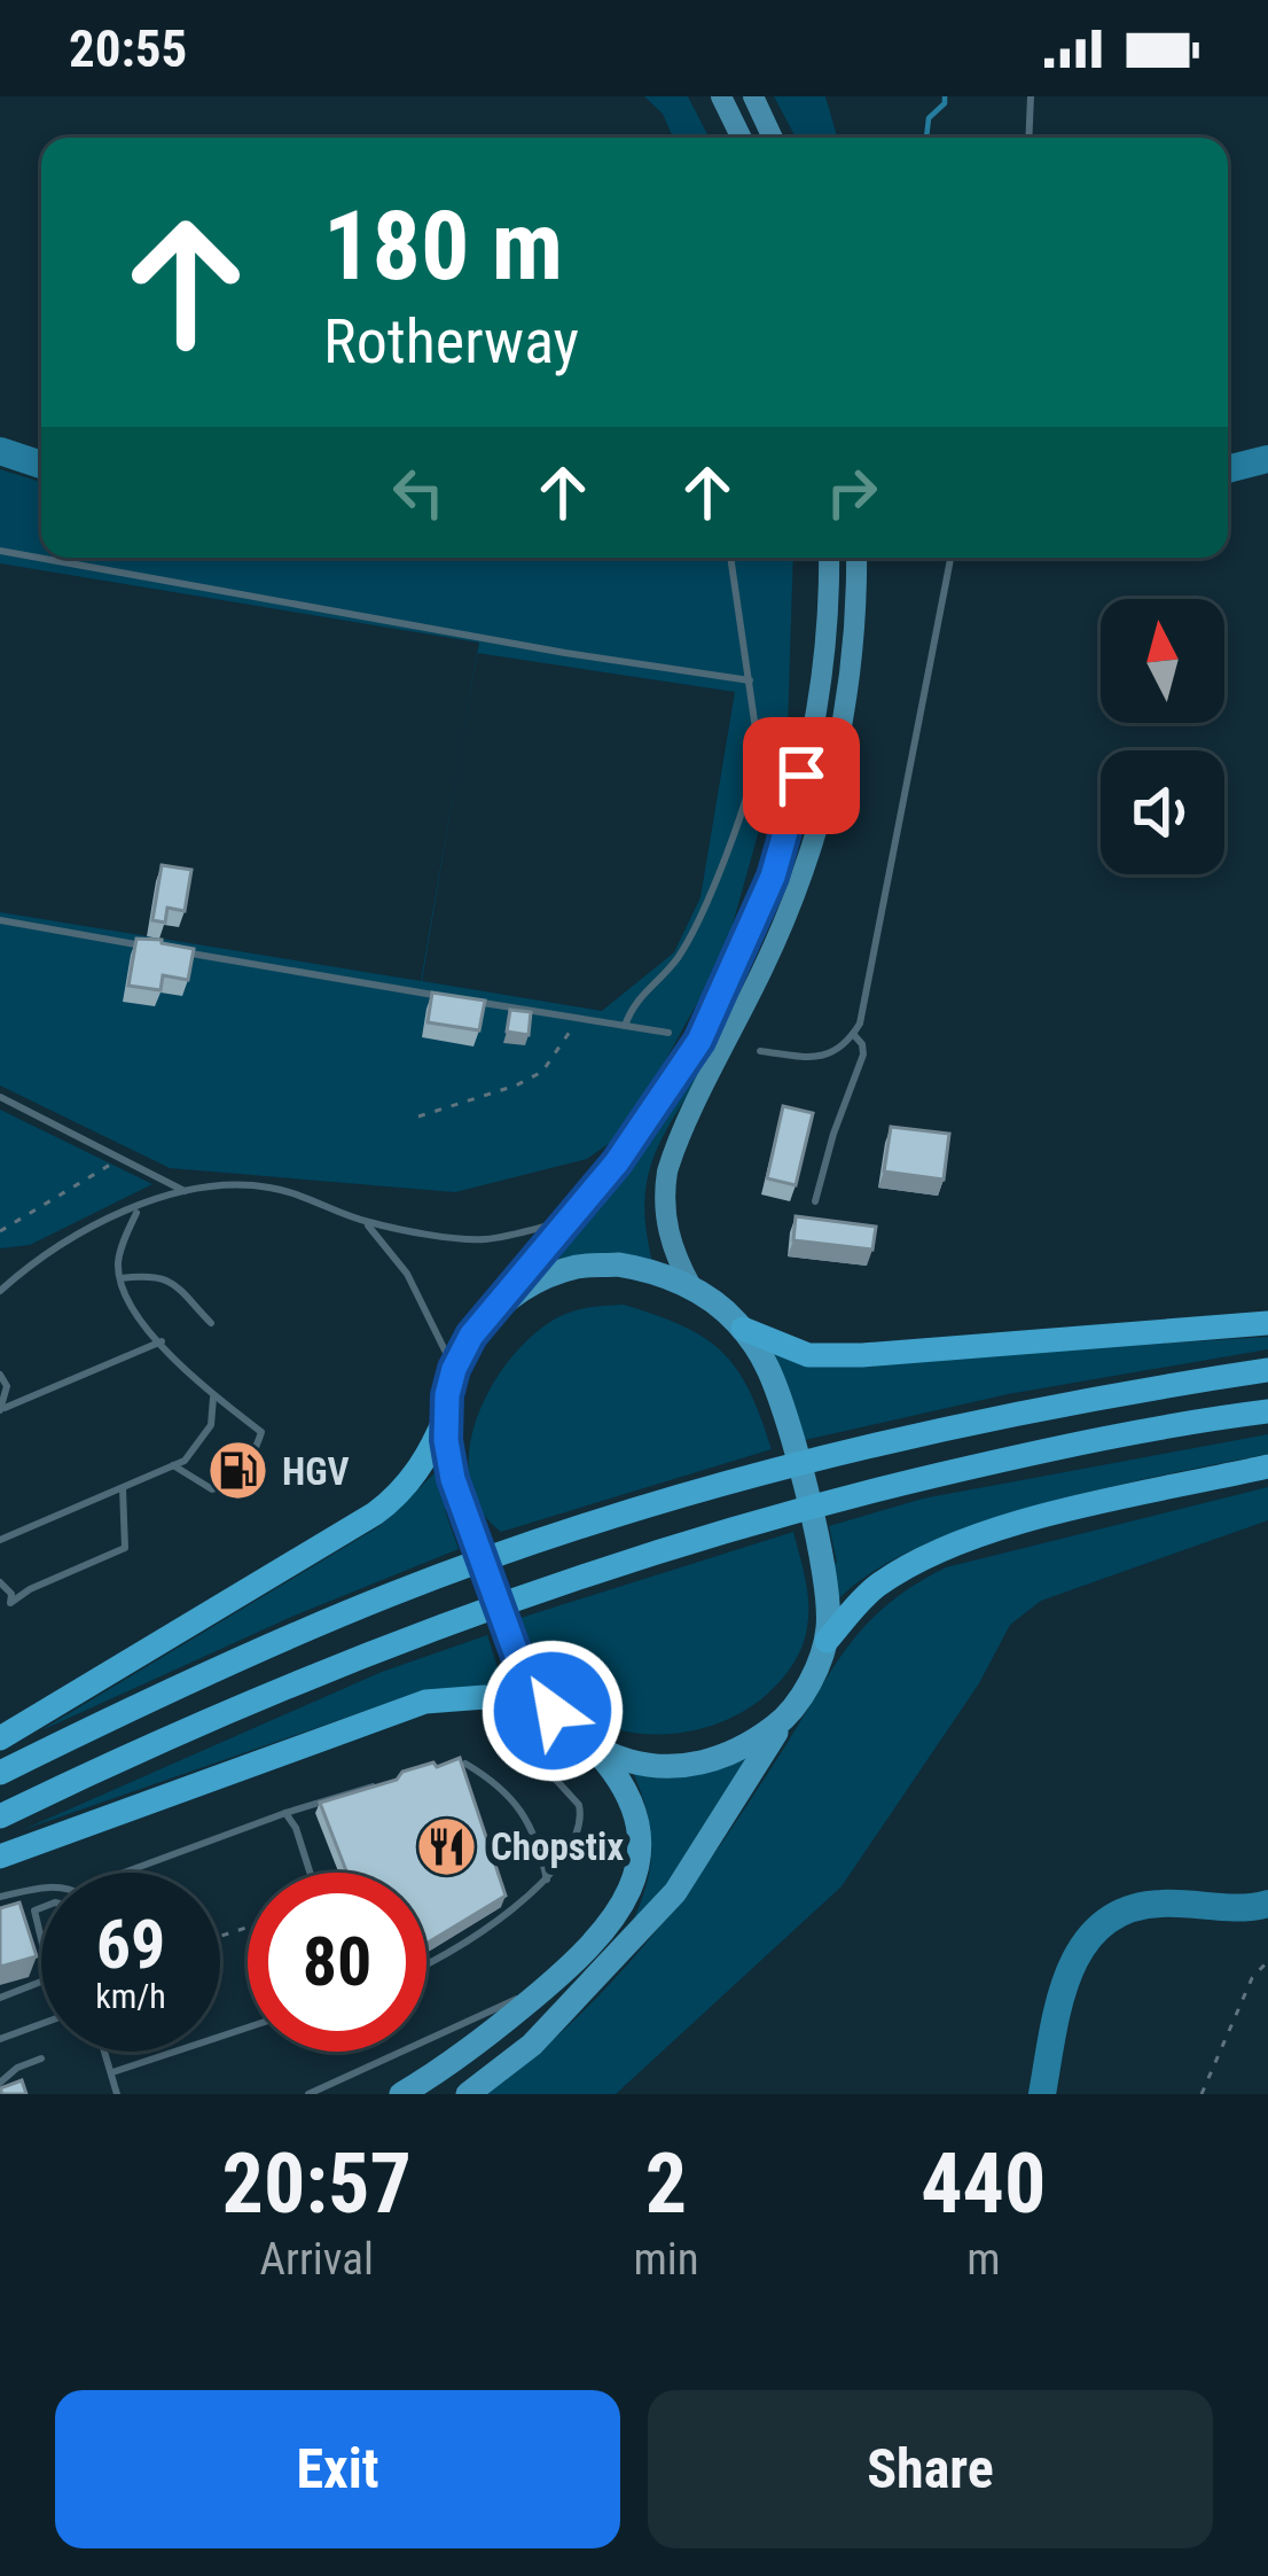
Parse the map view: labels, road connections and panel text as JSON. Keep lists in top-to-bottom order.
{
  "places": {
    "fuel station": ["HGV"],
    "restaurant": ["Chopstix"]
  },
  "north": "top",
  "page": {
    "status": "20:55",
    "turn": ["180 m", "Rotherway"],
    "speed": "69 km/h",
    "limit": "80",
    "eta": [
      "20:57",
      "Arrival",
      "2",
      "min",
      "440",
      "m"
    ],
    "buttons": ["Exit", "Share"]
  }
}
